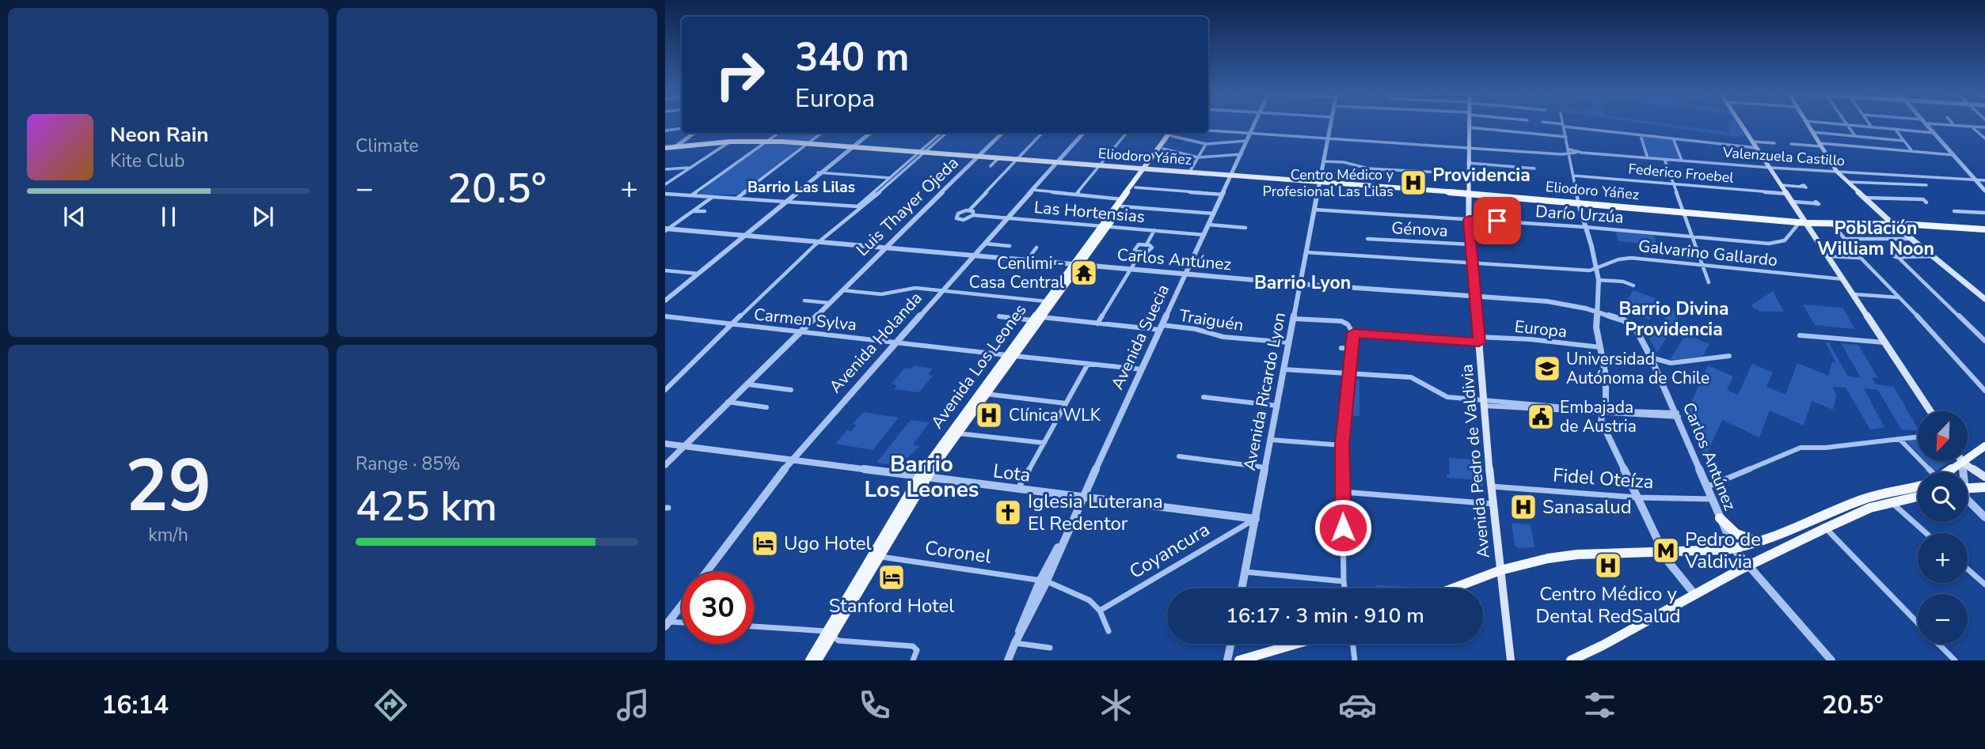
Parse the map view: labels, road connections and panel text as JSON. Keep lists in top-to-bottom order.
{
  "streets": {
    "main road": ["Eliodoro Yáñez", "Avenida Los Leones", "Avenida Pedro de Valdivia"],
    "street": [
      "Valenzuela Castillo",
      "Federico Froebel",
      "Luis Thayer Ojeda",
      "Las Hortensias",
      "Darío Urzúa",
      "Génova",
      "Galvarino Gallardo",
      "Carlos Antúnez",
      "Carmen Sylva",
      "Traiguén",
      "Europa",
      "Avenida Suecia",
      "Avenida Holanda",
      "Avenida Ricardo Lyon",
      "Lota",
      "Fidel Oteíza",
      "Coyancura",
      "Coronel"
    ]
  },
  "crossings": [
    ["Eliodoro Yáñez", "Luis Thayer Ojeda"],
    ["Eliodoro Yáñez", "Darío Urzúa"],
    ["Eliodoro Yáñez", "Avenida Suecia"],
    ["Eliodoro Yáñez", "Avenida Holanda"],
    ["Eliodoro Yáñez", "Avenida Los Leones"],
    ["Eliodoro Yáñez", "Avenida Ricardo Lyon"],
    ["Eliodoro Yáñez", "Avenida Pedro de Valdivia"],
    ["Luis Thayer Ojeda", "Carlos Antúnez"],
    ["Luis Thayer Ojeda", "Carmen Sylva"],
    ["Luis Thayer Ojeda", "Lota"],
    ["Las Hortensias", "Avenida Suecia"],
    ["Las Hortensias", "Avenida Holanda"],
    ["Las Hortensias", "Avenida Los Leones"],
    ["Darío Urzúa", "Avenida Ricardo Lyon"],
    ["Darío Urzúa", "Avenida Pedro de Valdivia"],
    ["Génova", "Avenida Pedro de Valdivia"],
    ["Galvarino Gallardo", "Avenida Ricardo Lyon"],
    ["Galvarino Gallardo", "Avenida Pedro de Valdivia"],
    ["Carlos Antúnez", "Avenida Suecia"],
    ["Carlos Antúnez", "Avenida Holanda"],
    ["Carlos Antúnez", "Avenida Los Leones"],
    ["Carlos Antúnez", "Avenida Ricardo Lyon"],
    ["Carlos Antúnez", "Avenida Pedro de Valdivia"],
    ["Carlos Antúnez", "Fidel Oteíza"],
    ["Carmen Sylva", "Avenida Suecia"],
    ["Carmen Sylva", "Avenida Holanda"],
    ["Carmen Sylva", "Avenida Los Leones"],
    ["Traiguén", "Avenida Suecia"],
    ["Traiguén", "Avenida Los Leones"],
    ["Traiguén", "Avenida Ricardo Lyon"],
    ["Europa", "Avenida Pedro de Valdivia"],
    ["Avenida Suecia", "Lota"],
    ["Avenida Suecia", "Coronel"],
    ["Avenida Holanda", "Lota"],
    ["Avenida Los Leones", "Lota"],
    ["Avenida Los Leones", "Coronel"],
    ["Avenida Ricardo Lyon", "Lota"],
    ["Avenida Ricardo Lyon", "Coyancura"],
    ["Avenida Pedro de Valdivia", "Fidel Oteíza"],
    ["Lota", "Coyancura"],
    ["Coyancura", "Coronel"]
  ],
  "districts": [
    "Providencia",
    "Barrio Las Lilas",
    "Población William Noon",
    "Barrio Lyon",
    "Barrio Divina Providencia",
    "Barrio Los Leones"
  ],
  "places": {
    "hospital": [
      "Centro Médico y Profesional Las Lilas",
      "Clínica WLK",
      "Sanasalud",
      "Centro Médico y Dental RedSalud"
    ],
    "temple": ["Cenlimi - Casa Central"],
    "school or university": ["Universidad Autónoma de Chile"],
    "public building": ["Embajada de Austria"],
    "church": ["Iglesia Luterana El Redentor"],
    "hotel": ["Ugo Hotel", "Stanford Hotel"],
    "metro station": ["Pedro de Valdivia"]
  },
  "north": "bottom left",
  "page": {
    "tile": [
      "Climate",
      ["29", "km/h"],
      ["Range · 85%", "425 km"]
    ],
    "turn": ["340 m", "Europa"],
    "song": ["Neon Rain", "Kite Club"],
    "heat": ["−", "20.5°", "+"],
    "map_buttons": ["+", "−"],
    "limit": "30",
    "trip": "16:17 · 3 min · 910 m",
    "tabs": ["16:14", "20.5°"]
  }
}
